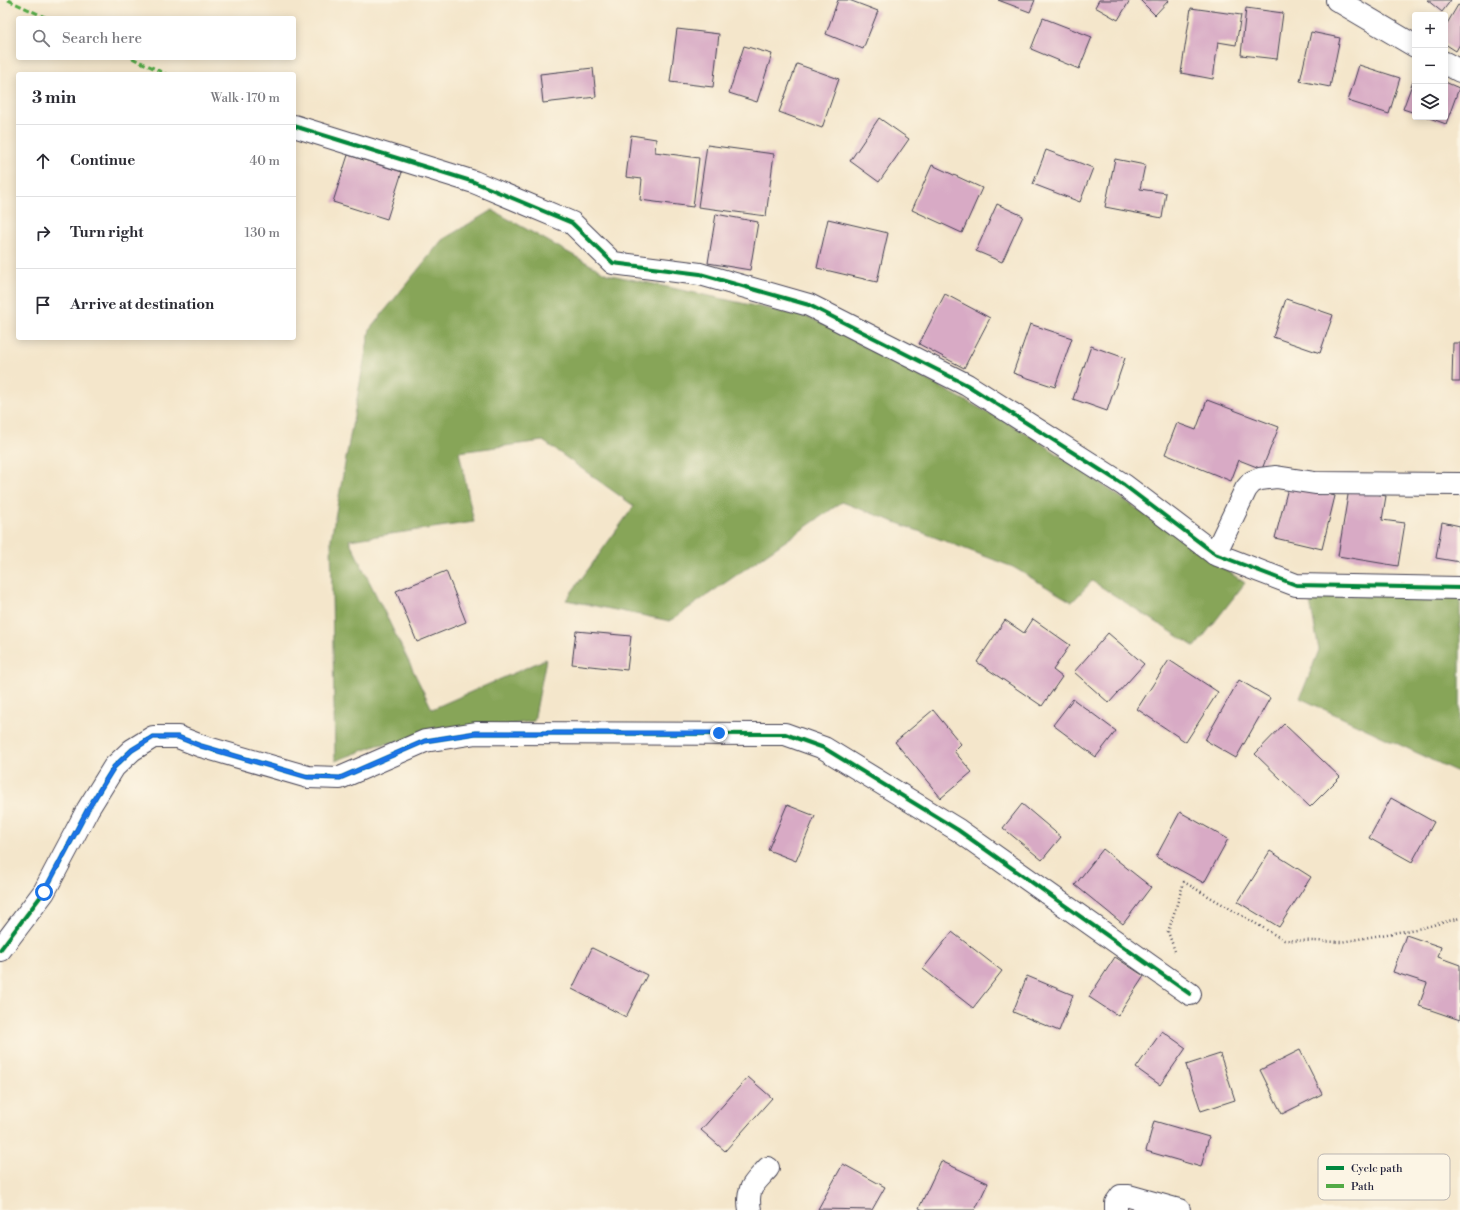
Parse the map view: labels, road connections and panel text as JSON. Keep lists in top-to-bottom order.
{
  "legend": ["Cycle path", "Path"],
  "page": {
    "map_buttons": ["+", "−"],
    "search": "Search here",
    "heading": ["3 min", "Walk · 170 m"],
    "list": [
      ["Continue", "40 m"],
      ["Turn right", "130 m"],
      "Arrive at destination"
    ]
  }
}
